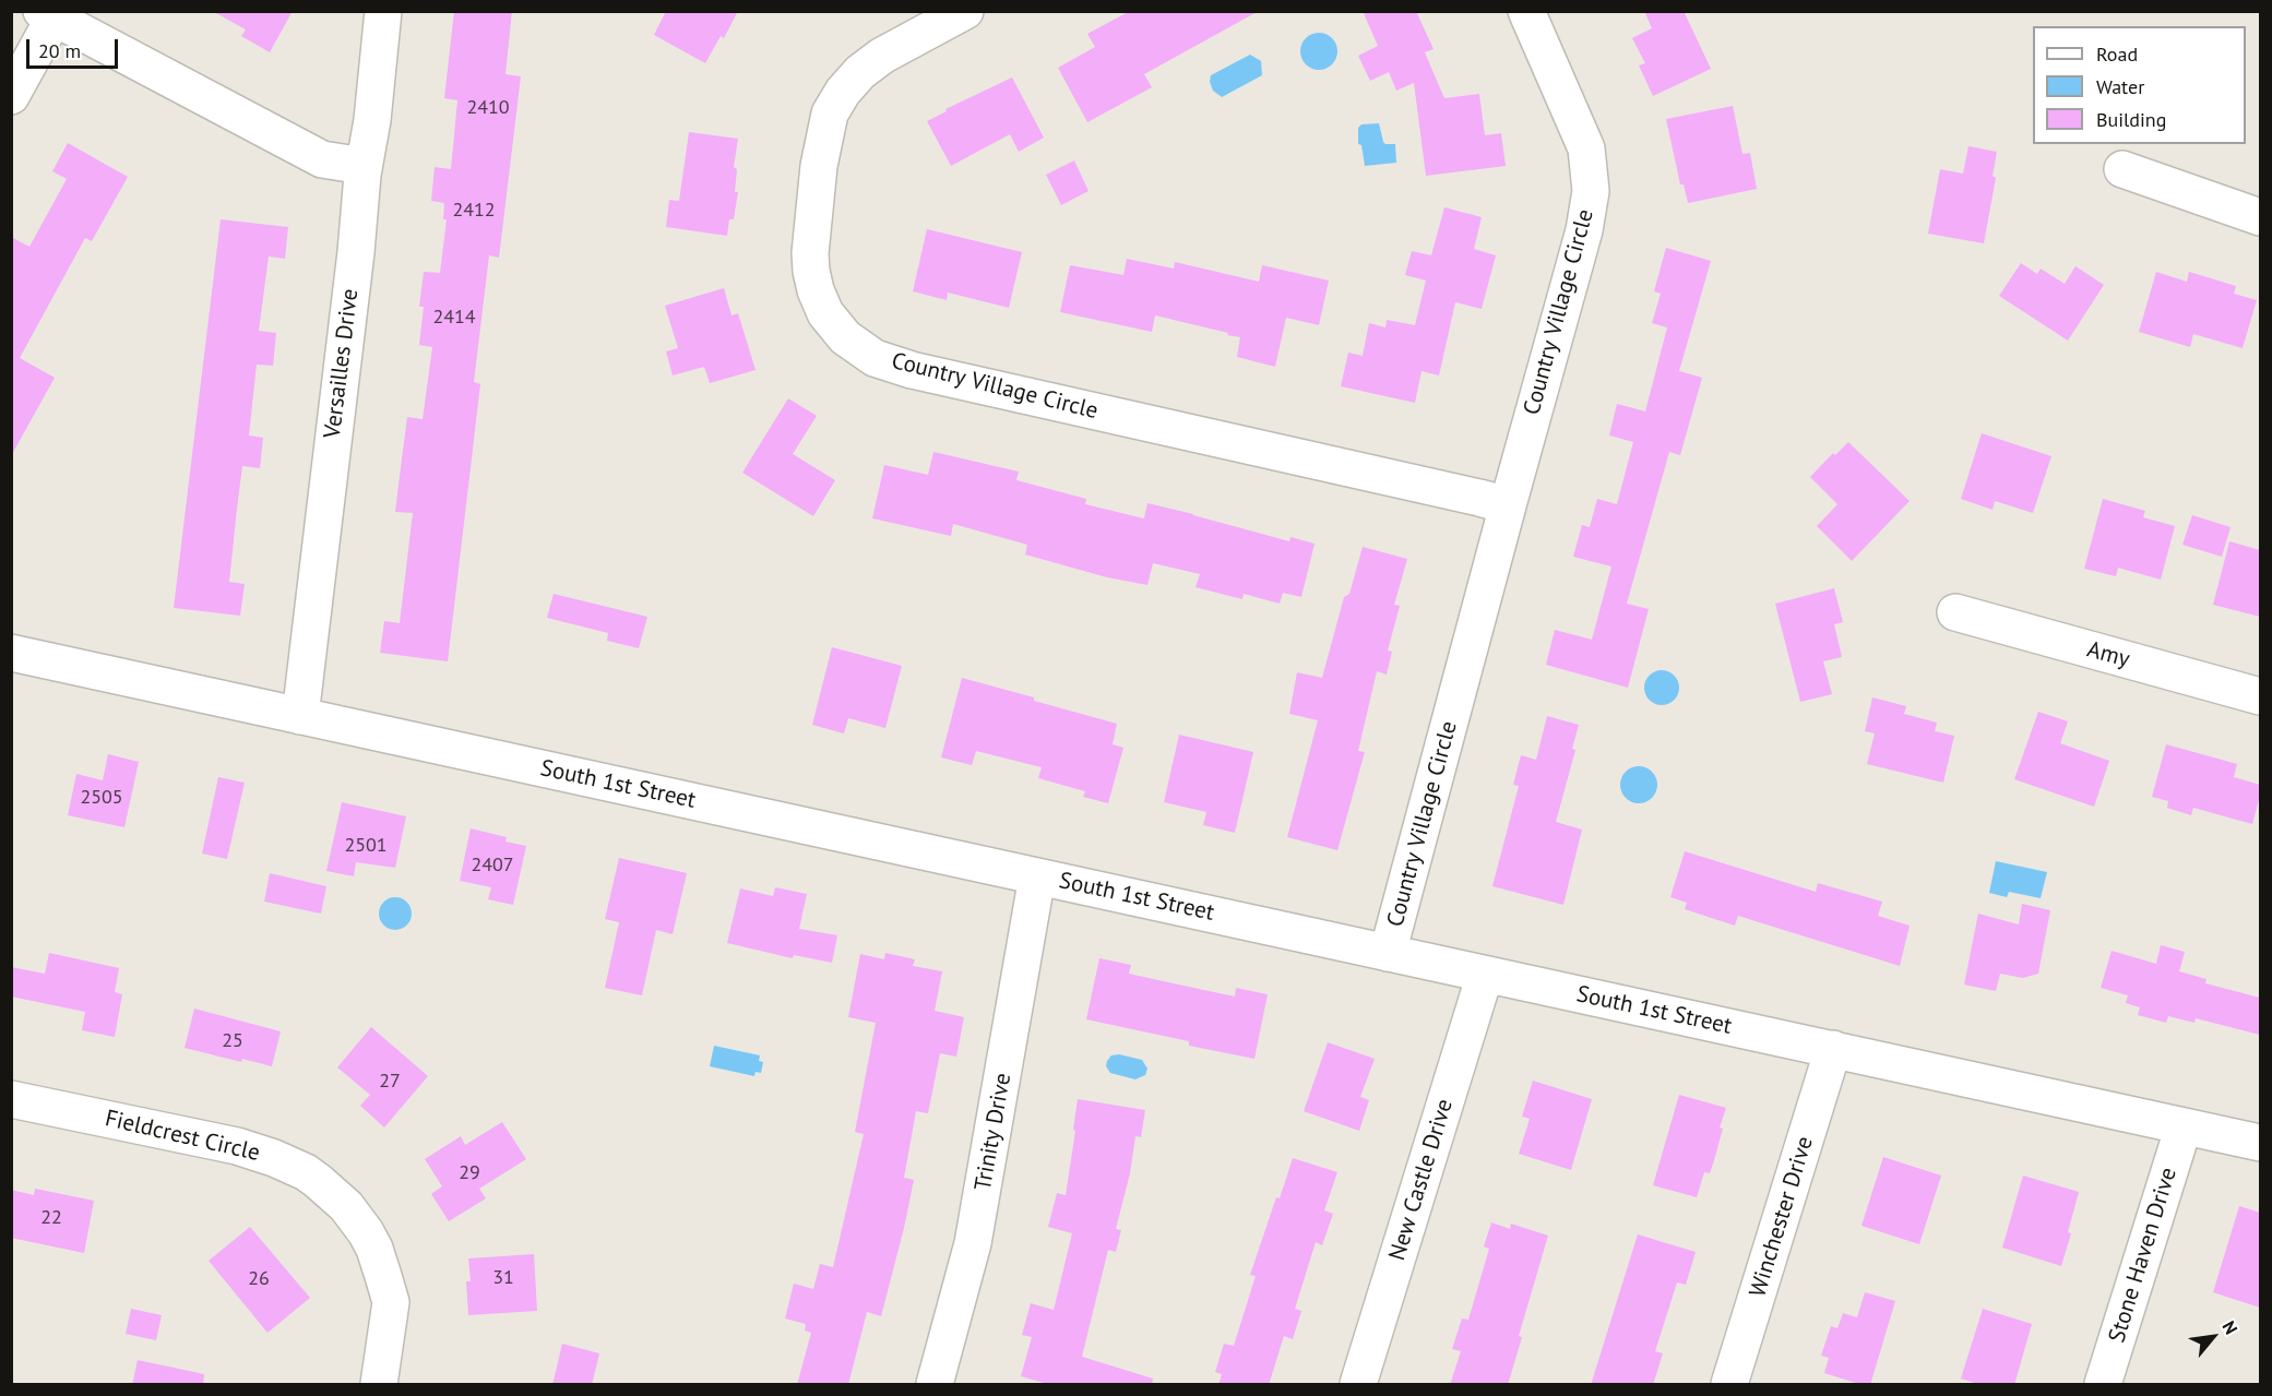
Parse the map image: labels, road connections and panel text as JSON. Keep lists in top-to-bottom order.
{
  "streets": {
    "street": [
      "Country Village Circle",
      "Versailles Drive",
      "Amy",
      "South 1st Street",
      "Trinity Drive",
      "Fieldcrest Circle",
      "New Castle Drive",
      "Winchester Drive",
      "Stone Haven Drive"
    ]
  },
  "crossings": [
    ["Country Village Circle", "South 1st Street"],
    ["Versailles Drive", "South 1st Street"],
    ["South 1st Street", "Trinity Drive"],
    ["South 1st Street", "New Castle Drive"],
    ["South 1st Street", "Winchester Drive"],
    ["South 1st Street", "Stone Haven Drive"]
  ],
  "house_numbers": [
    "2410",
    "2412",
    "2414",
    "2505",
    "2501",
    "2407",
    "25",
    "27",
    "29",
    "22",
    "31",
    "26"
  ],
  "legend": ["Road", "Water", "Building"],
  "scale_bar": "20 m",
  "north": "top right"
}
